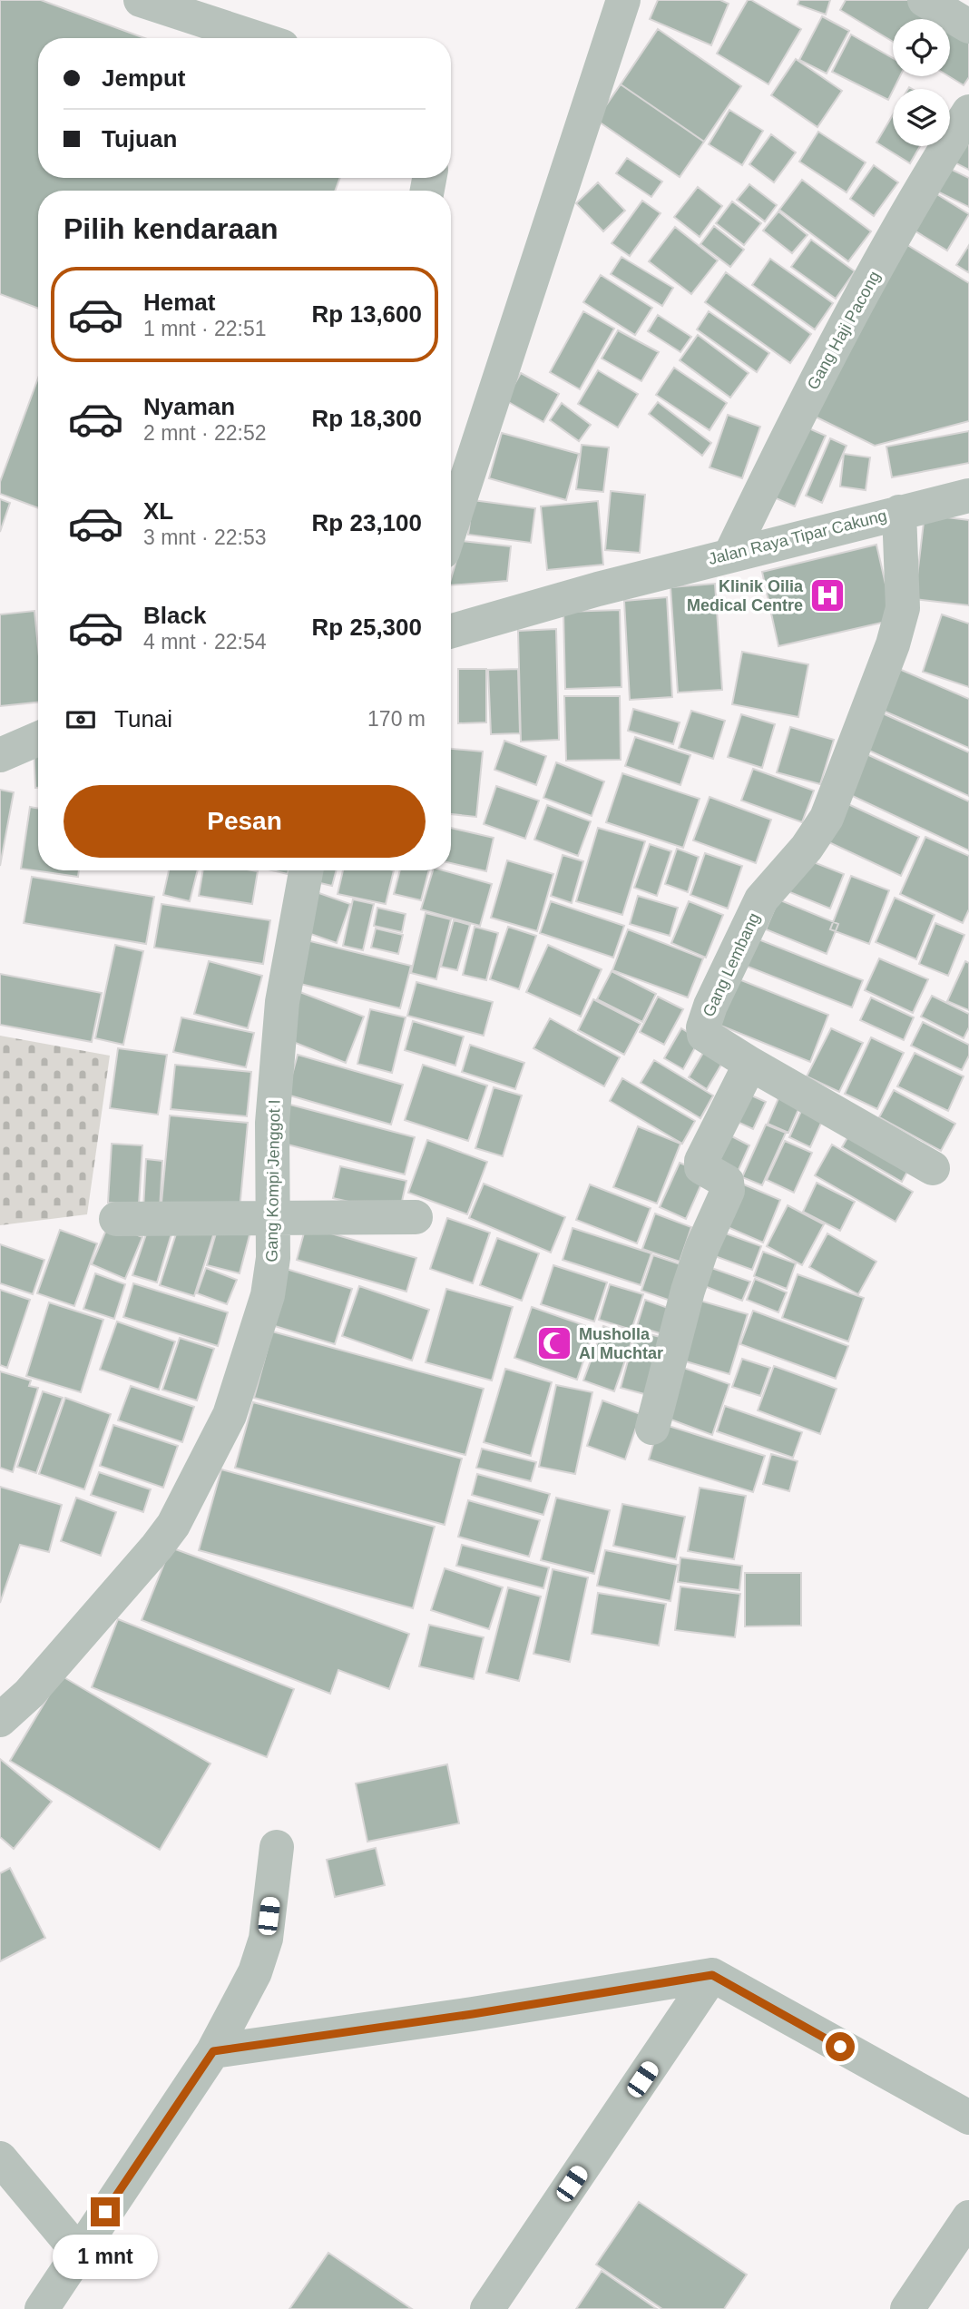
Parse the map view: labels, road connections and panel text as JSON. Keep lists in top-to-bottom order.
{
  "streets": {
    "street": [
      "Gang Haji Pacong",
      "Jalan Raya Tipar Cakung",
      "Gang Lembang",
      "Gang Kompi Jenggot I"
    ]
  },
  "crossings": [
    ["Gang Haji Pacong", "Jalan Raya Tipar Cakung"],
    ["Jalan Raya Tipar Cakung", "Gang Lembang"]
  ],
  "places": {
    "hospital": ["Klinik Oilia Medical Centre"],
    "mosque": ["Musholla Al Muchtar"]
  },
  "page": {
    "banner": ["Jemput", "Tujuan"],
    "heading": "Pilih kendaraan",
    "list": [
      {
        "name": "Hemat",
        "note": "1 mnt · 22:51",
        "value": "Rp 13,600"
      },
      {
        "name": "Nyaman",
        "note": "2 mnt · 22:52",
        "value": "Rp 18,300"
      },
      {
        "name": "XL",
        "note": "3 mnt · 22:53",
        "value": "Rp 23,100"
      },
      {
        "name": "Black",
        "note": "4 mnt · 22:54",
        "value": "Rp 25,300"
      }
    ],
    "pay": ["Tunai", "170 m"],
    "buttons": "Pesan",
    "bubble": "1 mnt"
  }
}
